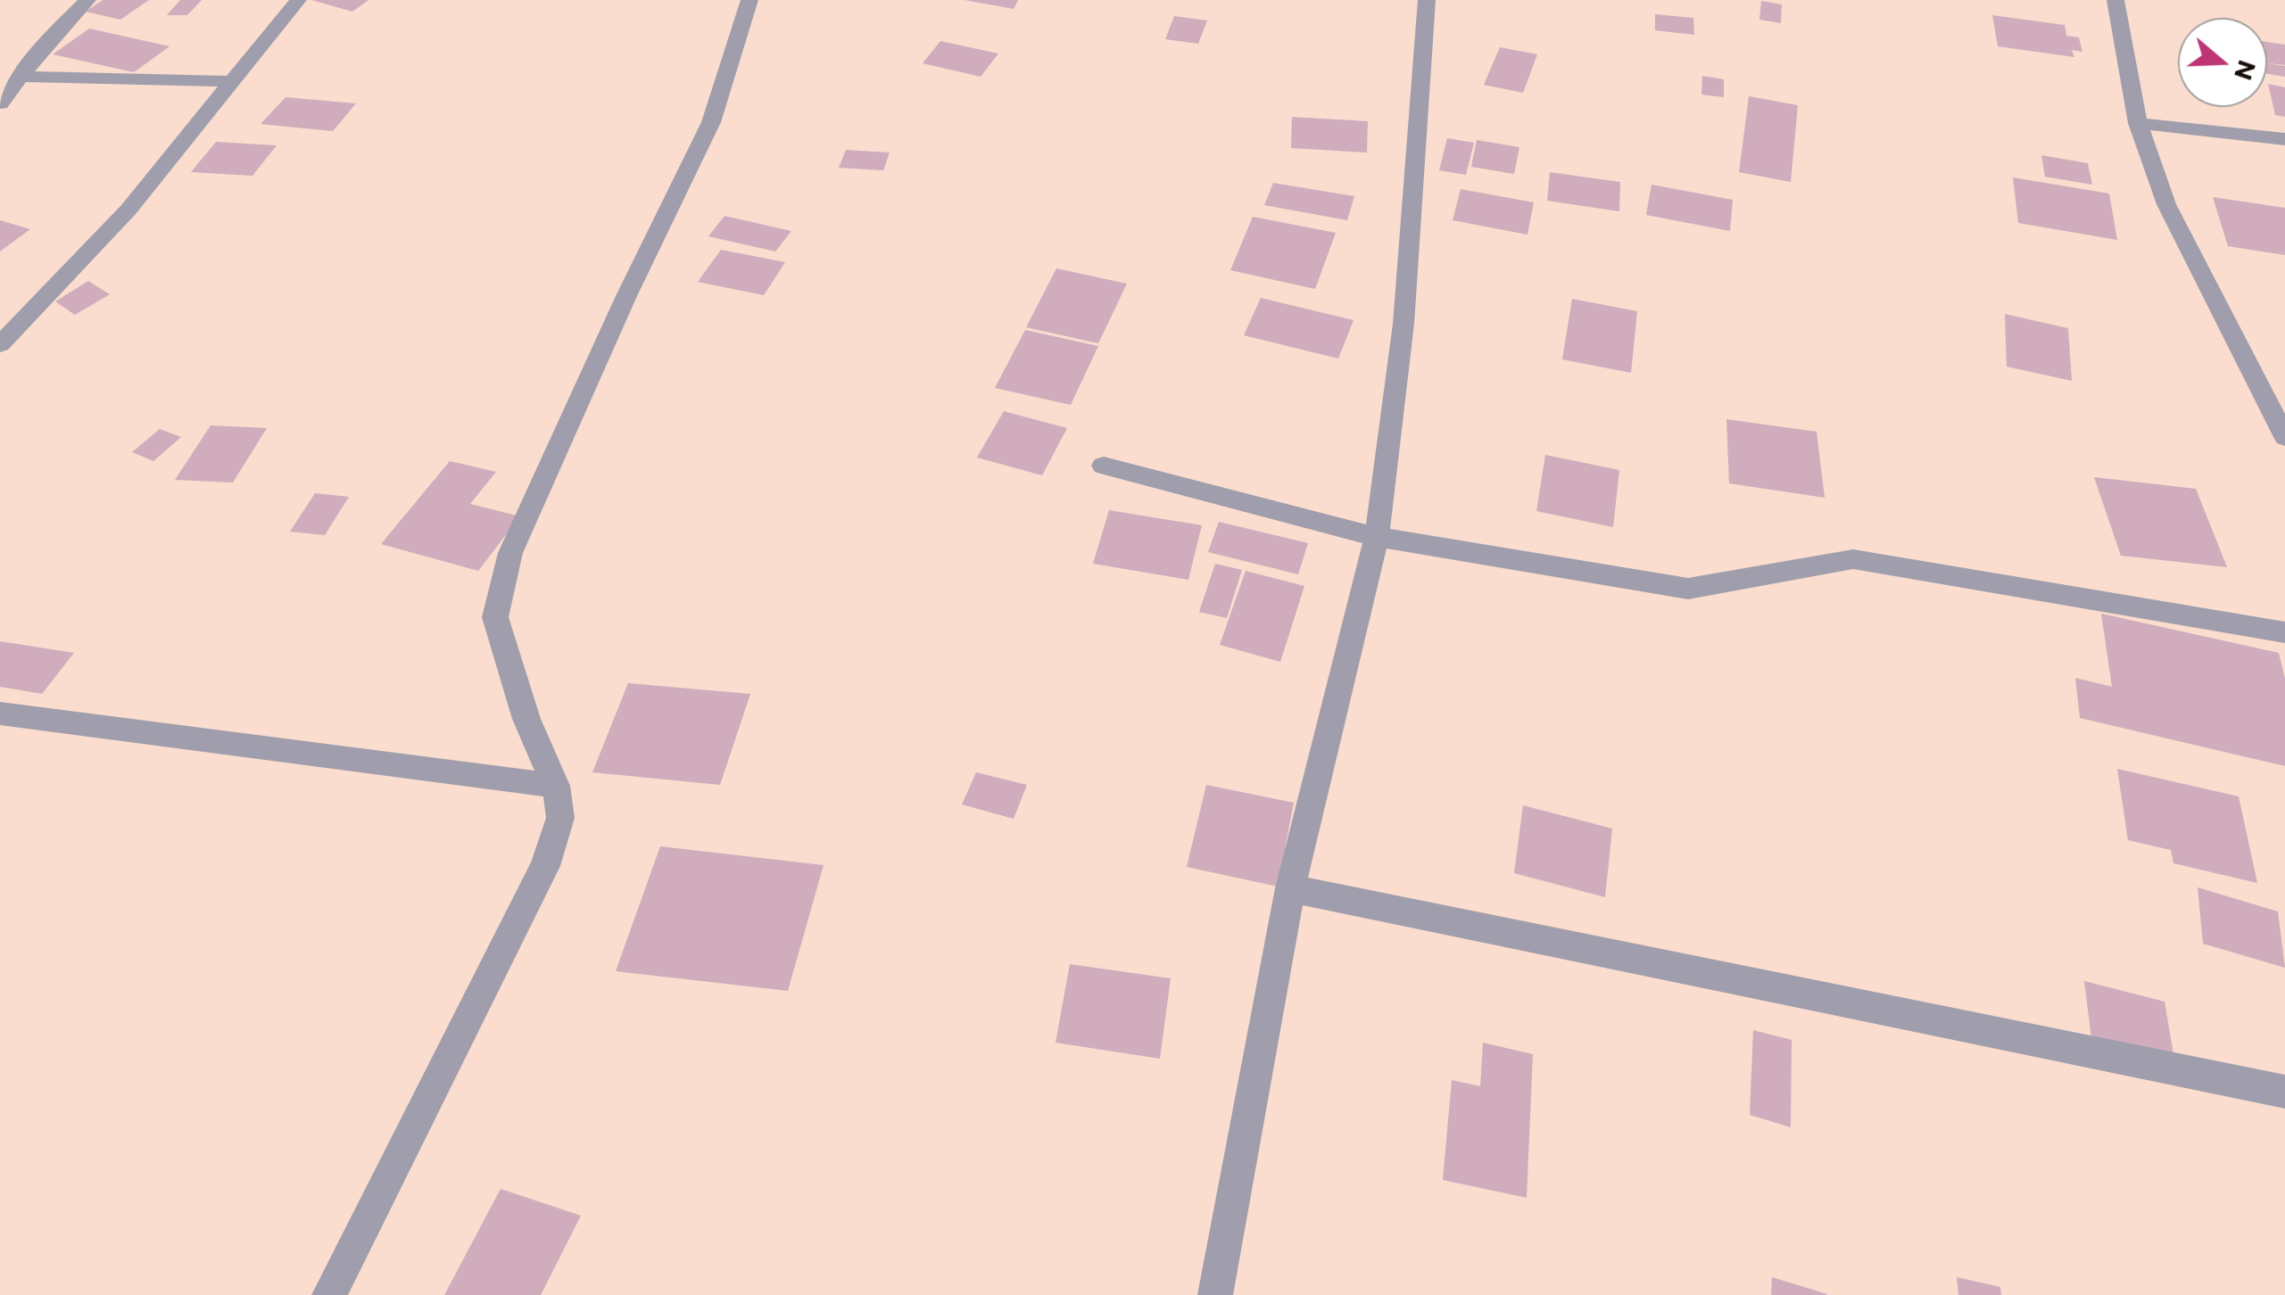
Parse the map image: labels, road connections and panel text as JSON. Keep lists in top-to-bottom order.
{
  "north": "right"
}
